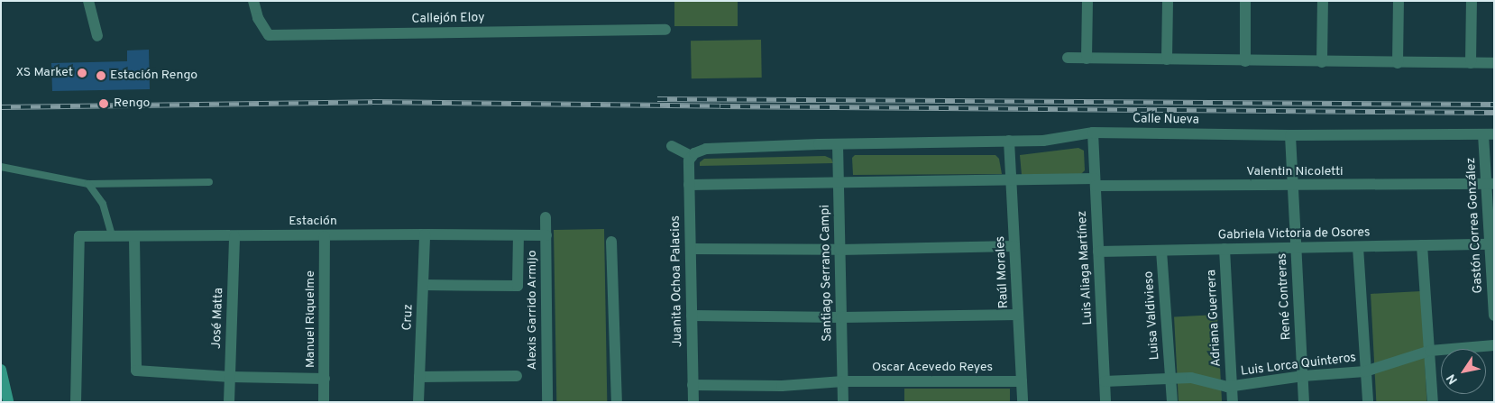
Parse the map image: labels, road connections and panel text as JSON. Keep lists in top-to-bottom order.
{
  "streets": {
    "street": [
      "Callejón Eloy",
      "Calle Nueva",
      "Valentin Nicoletti",
      "Estación",
      "Gastón Correa González",
      "Gabriela Victoria de Osores",
      "Luis Aliaga Martínez",
      "Raúl Morales",
      "Santiago Serrano Campi",
      "Juanita Ochoa Palacios",
      "René Contreras",
      "Alexis Garrido Armijo",
      "Luisa Valdivieso",
      "Cruz",
      "José Matta",
      "Adriana Guerrera",
      "Manuel Riquelme",
      "Luis Lorca Quinteros",
      "Oscar Acevedo Reyes"
    ]
  },
  "crossings": [
    ["Calle Nueva", "Gastón Correa González"],
    ["Calle Nueva", "Luis Aliaga Martínez"],
    ["Calle Nueva", "Raúl Morales"],
    ["Calle Nueva", "Santiago Serrano Campi"],
    ["Calle Nueva", "Juanita Ochoa Palacios"],
    ["Calle Nueva", "René Contreras"],
    ["Valentin Nicoletti", "Gastón Correa González"],
    ["Valentin Nicoletti", "Luis Aliaga Martínez"],
    ["Valentin Nicoletti", "Raúl Morales"],
    ["Valentin Nicoletti", "Santiago Serrano Campi"],
    ["Valentin Nicoletti", "Juanita Ochoa Palacios"],
    ["Valentin Nicoletti", "René Contreras"],
    ["Estación", "Alexis Garrido Armijo"],
    ["Estación", "Cruz"],
    ["Estación", "José Matta"],
    ["Estación", "Manuel Riquelme"],
    ["Gastón Correa González", "Gabriela Victoria de Osores"],
    ["Gabriela Victoria de Osores", "Luis Aliaga Martínez"],
    ["Gabriela Victoria de Osores", "René Contreras"],
    ["Gabriela Victoria de Osores", "Luisa Valdivieso"],
    ["Gabriela Victoria de Osores", "Adriana Guerrera"],
    ["Luis Aliaga Martínez", "Luis Lorca Quinteros"],
    ["Raúl Morales", "Oscar Acevedo Reyes"],
    ["Santiago Serrano Campi", "Oscar Acevedo Reyes"],
    ["Juanita Ochoa Palacios", "Oscar Acevedo Reyes"],
    ["René Contreras", "Luis Lorca Quinteros"],
    ["Luisa Valdivieso", "Luis Lorca Quinteros"],
    ["Adriana Guerrera", "Luis Lorca Quinteros"]
  ],
  "places": ["XS Market", "Estación Rengo", "Rengo"],
  "north": "bottom left"
}
